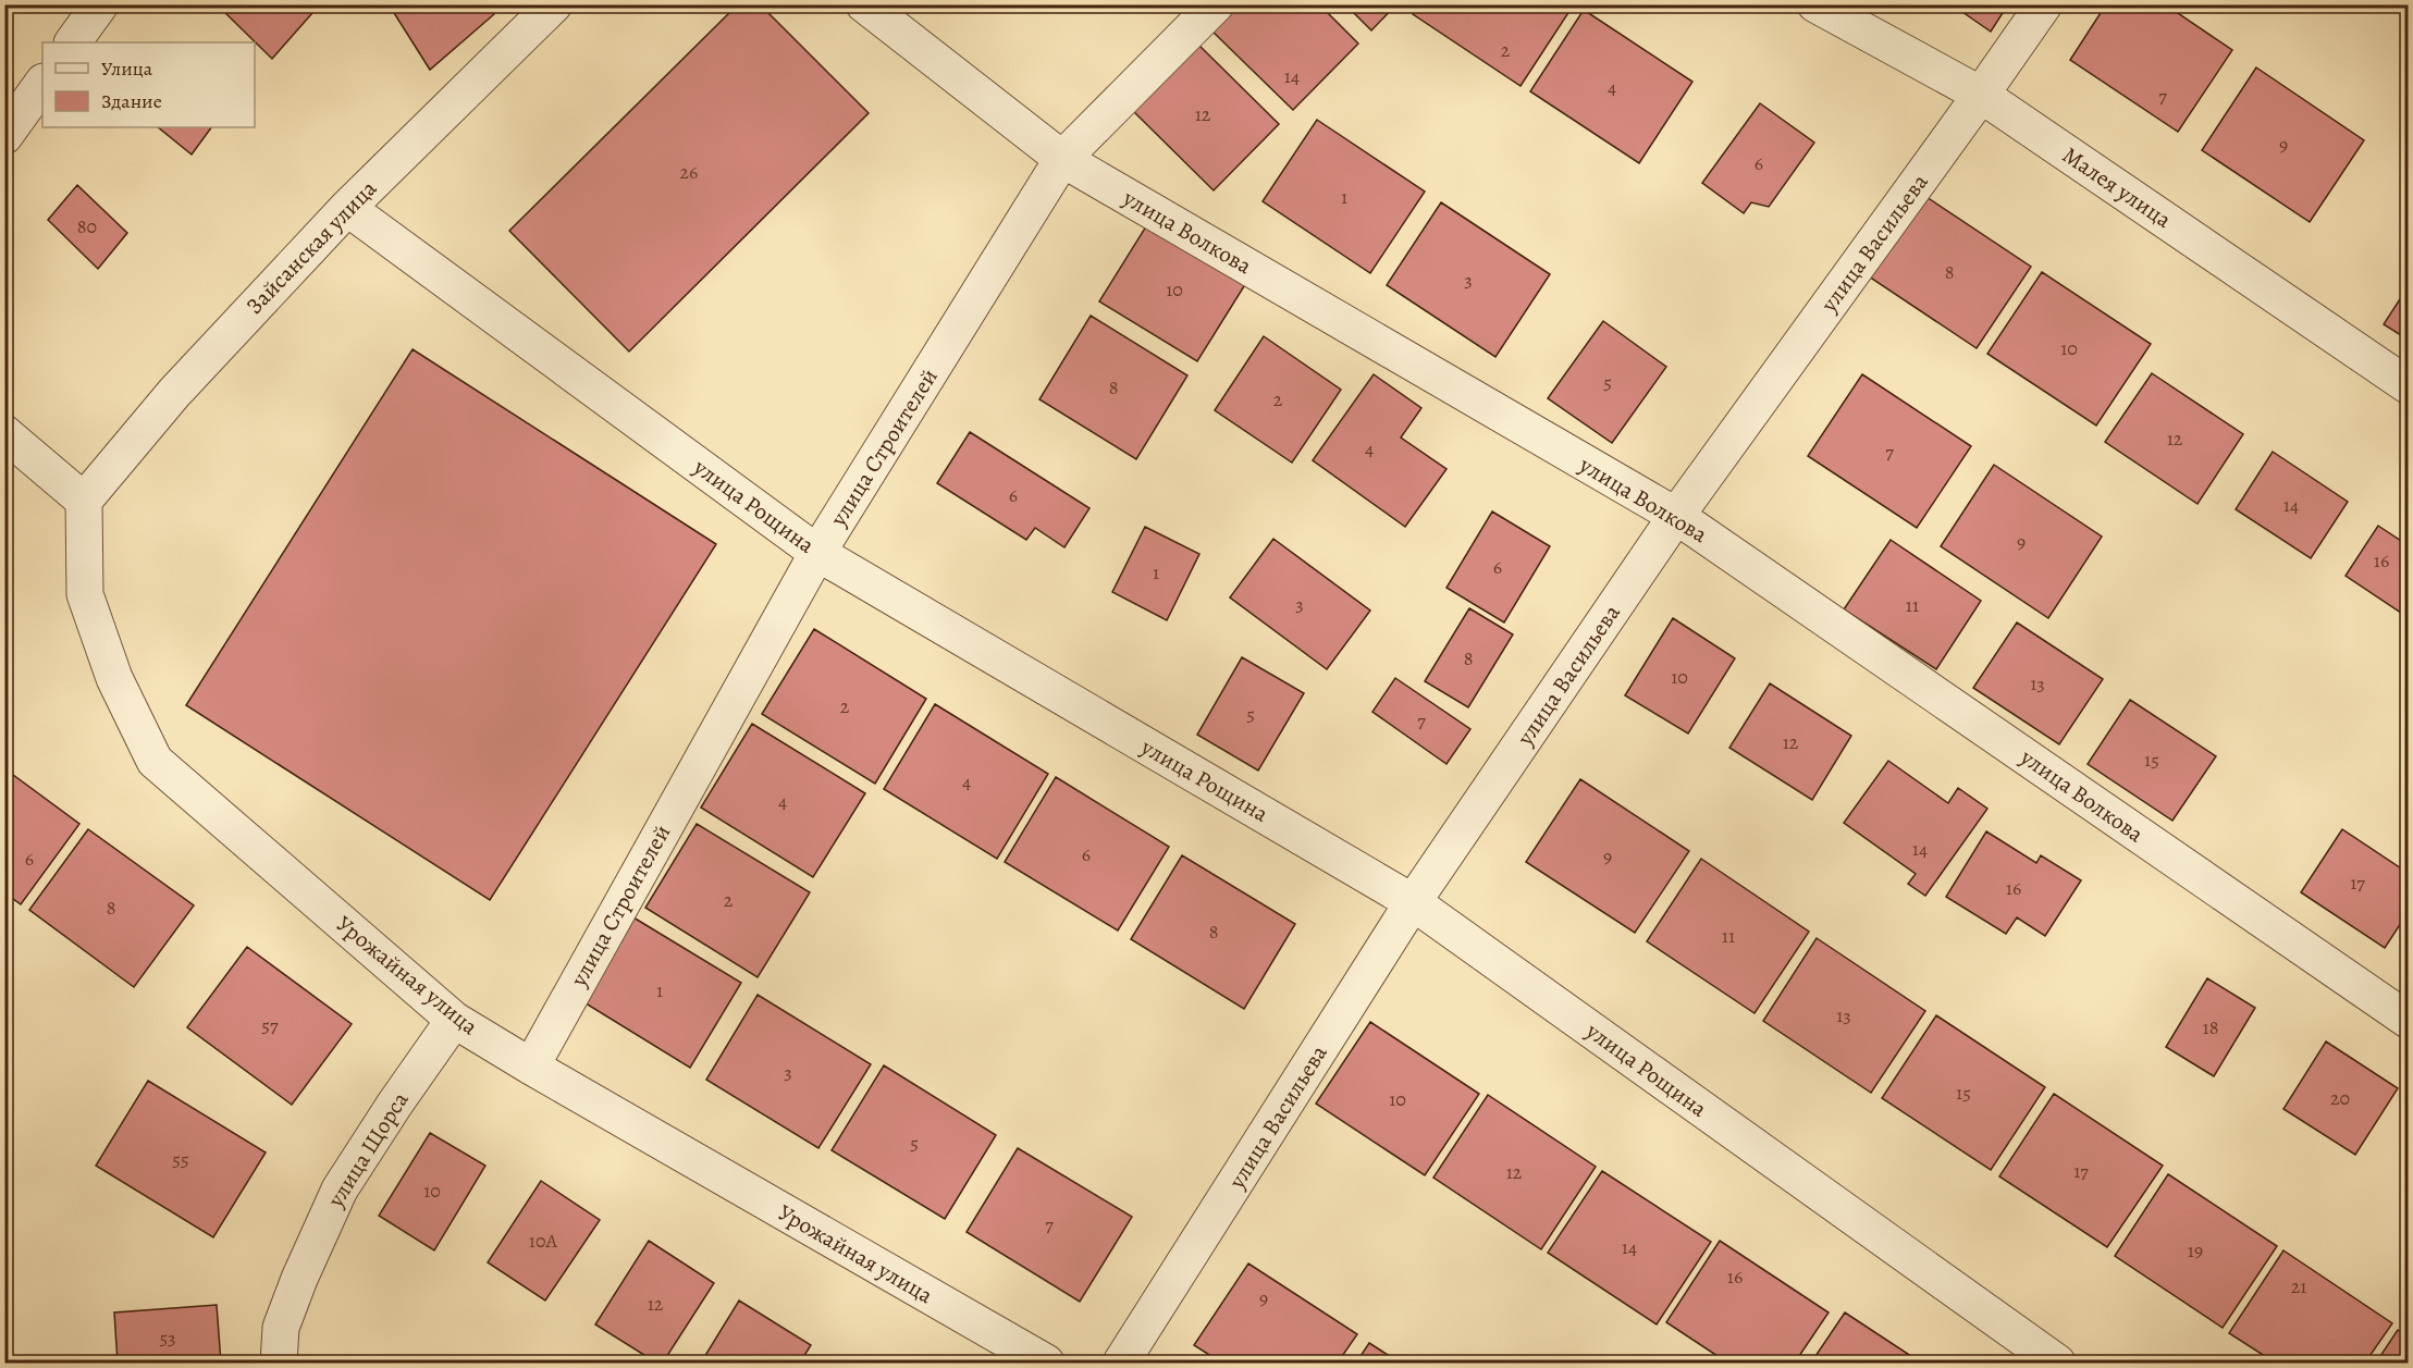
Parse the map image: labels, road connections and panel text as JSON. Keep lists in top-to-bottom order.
{
  "streets": {
    "street": [
      "Малея улица",
      "улица Волкова",
      "улица Васильева",
      "Зайсанская улица",
      "улица Строителей",
      "улица Рощина",
      "Урожайная улица",
      "улица Щорса"
    ]
  },
  "crossings": [
    ["Малея улица", "улица Васильева"],
    ["улица Волкова", "улица Васильева"],
    ["улица Волкова", "улица Строителей"],
    ["улица Васильева", "улица Рощина"],
    ["Зайсанская улица", "улица Рощина"],
    ["Зайсанская улица", "Урожайная улица"],
    ["улица Строителей", "улица Рощина"],
    ["улица Строителей", "Урожайная улица"],
    ["Урожайная улица", "улица Щорса"]
  ],
  "house_numbers": [
    "2",
    "14",
    "4",
    "7",
    "12",
    "9",
    "6",
    "26",
    "1",
    "80",
    "8",
    "3",
    "10",
    "10",
    "5",
    "8",
    "2",
    "12",
    "4",
    "7",
    "6",
    "14",
    "9",
    "16",
    "6",
    "1",
    "3",
    "11",
    "8",
    "10",
    "13",
    "2",
    "5",
    "7",
    "12",
    "15",
    "4",
    "4",
    "14",
    "6",
    "9",
    "6",
    "17",
    "16",
    "2",
    "8",
    "8",
    "11",
    "1",
    "13",
    "57",
    "18",
    "3",
    "15",
    "20",
    "10",
    "5",
    "55",
    "17",
    "12",
    "10",
    "7",
    "10А",
    "14",
    "19",
    "16",
    "21",
    "9",
    "12",
    "53"
  ],
  "legend": ["Улица", "Здание"]
}
